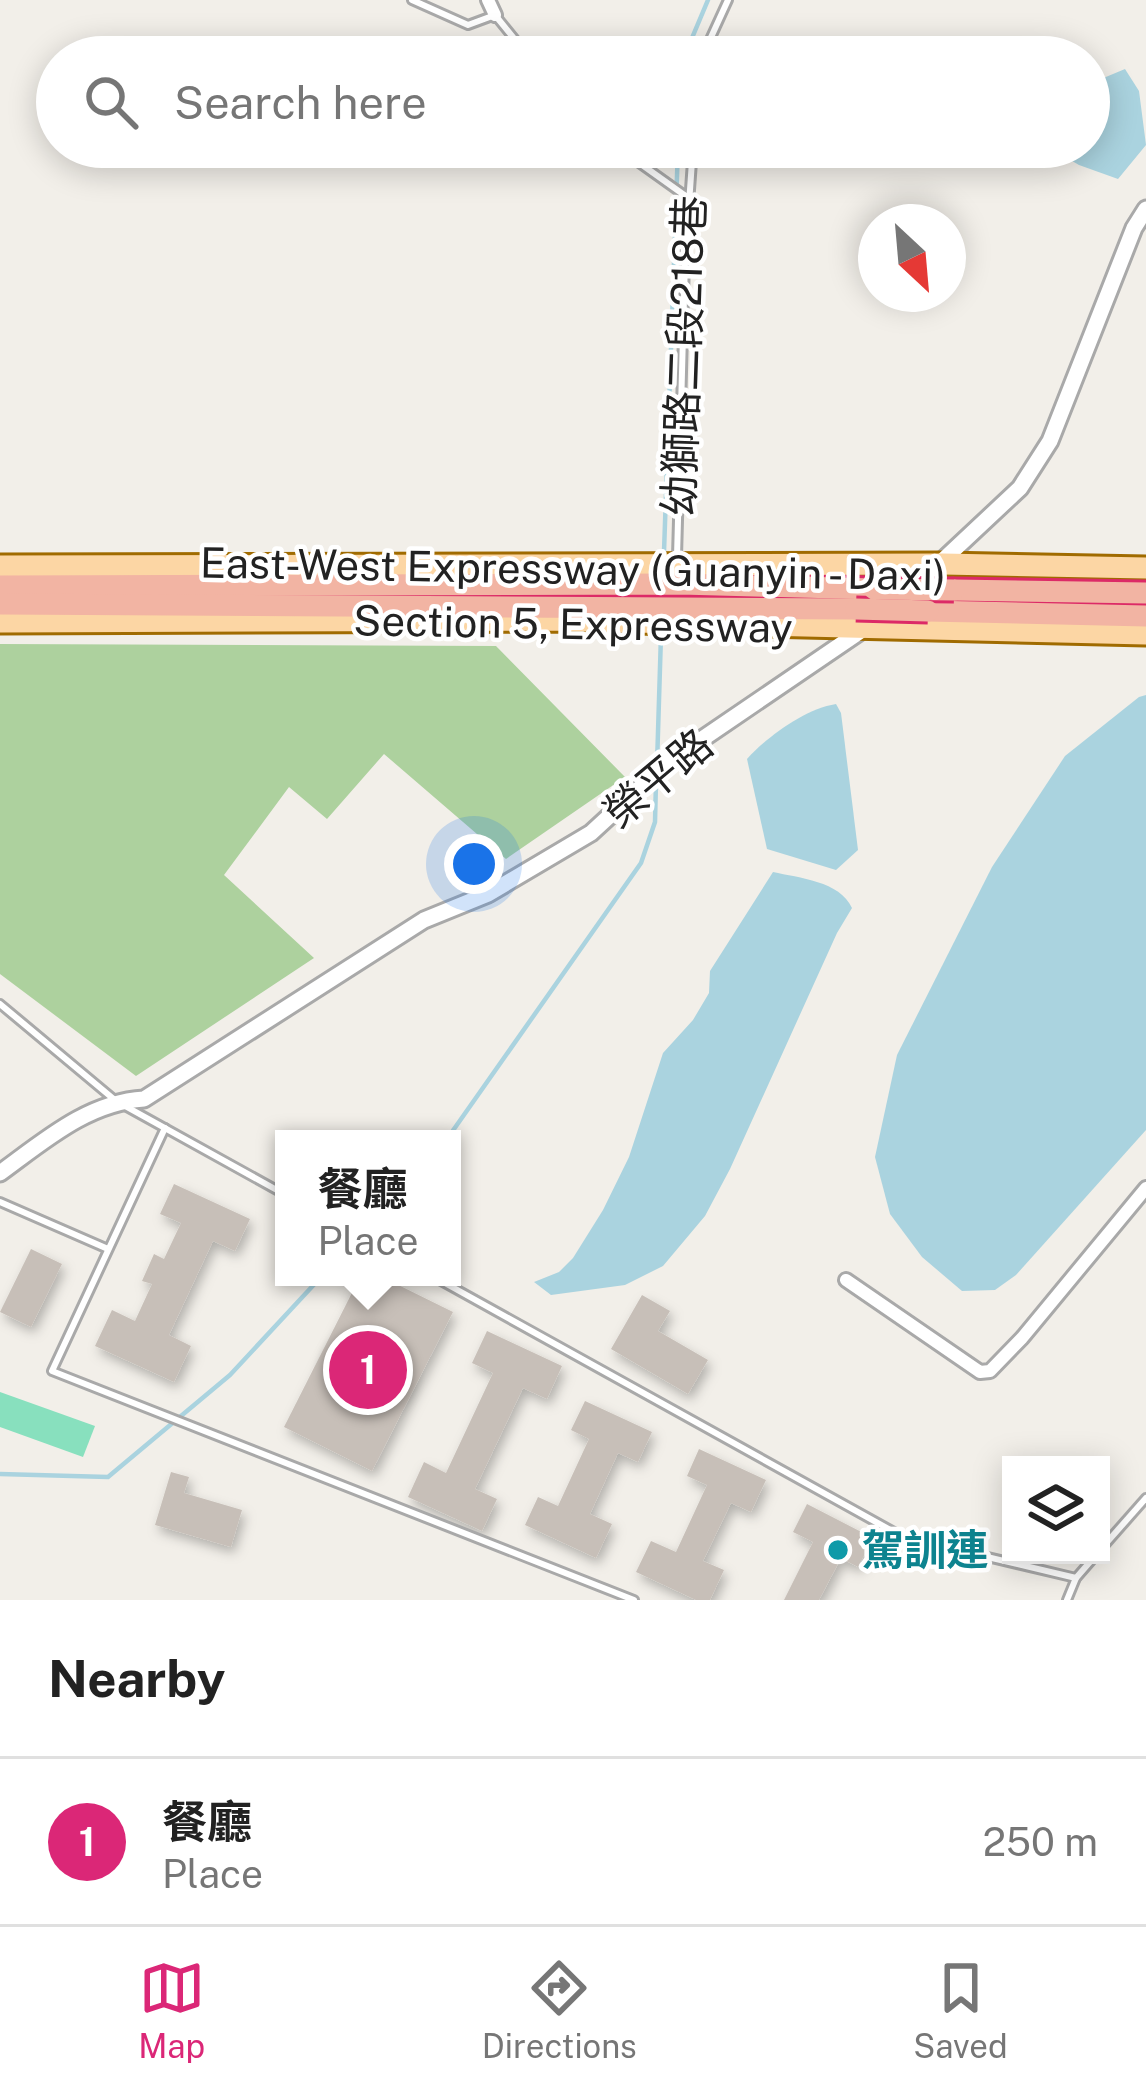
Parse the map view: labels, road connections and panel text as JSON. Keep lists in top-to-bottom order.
{
  "streets": {
    "highway": ["East-West Expressway (Guanyin - Daxi)"],
    "main road": ["Section 5, Expressway"],
    "street": ["榮平路"],
    "lane": ["幼獅路二段218巷"]
  },
  "crossings": [
    ["幼獅路二段218巷", "East-West Expressway (Guanyin - Daxi)"],
    ["幼獅路二段218巷", "Section 5, Expressway"],
    ["East-West Expressway (Guanyin - Daxi)", "Section 5, Expressway"],
    ["East-West Expressway (Guanyin - Daxi)", "榮平路"],
    ["Section 5, Expressway", "榮平路"]
  ],
  "places": ["駕訓連"],
  "north": "bottom right",
  "page": {
    "search": "Search here",
    "popup": ["餐廳", "Place"],
    "pins": "1",
    "heading": "Nearby",
    "list": [
      {
        "mark": "1",
        "name": "餐廳",
        "note": "Place",
        "value": "250 m"
      }
    ],
    "nav": ["Map", "Directions", "Saved"]
  }
}
